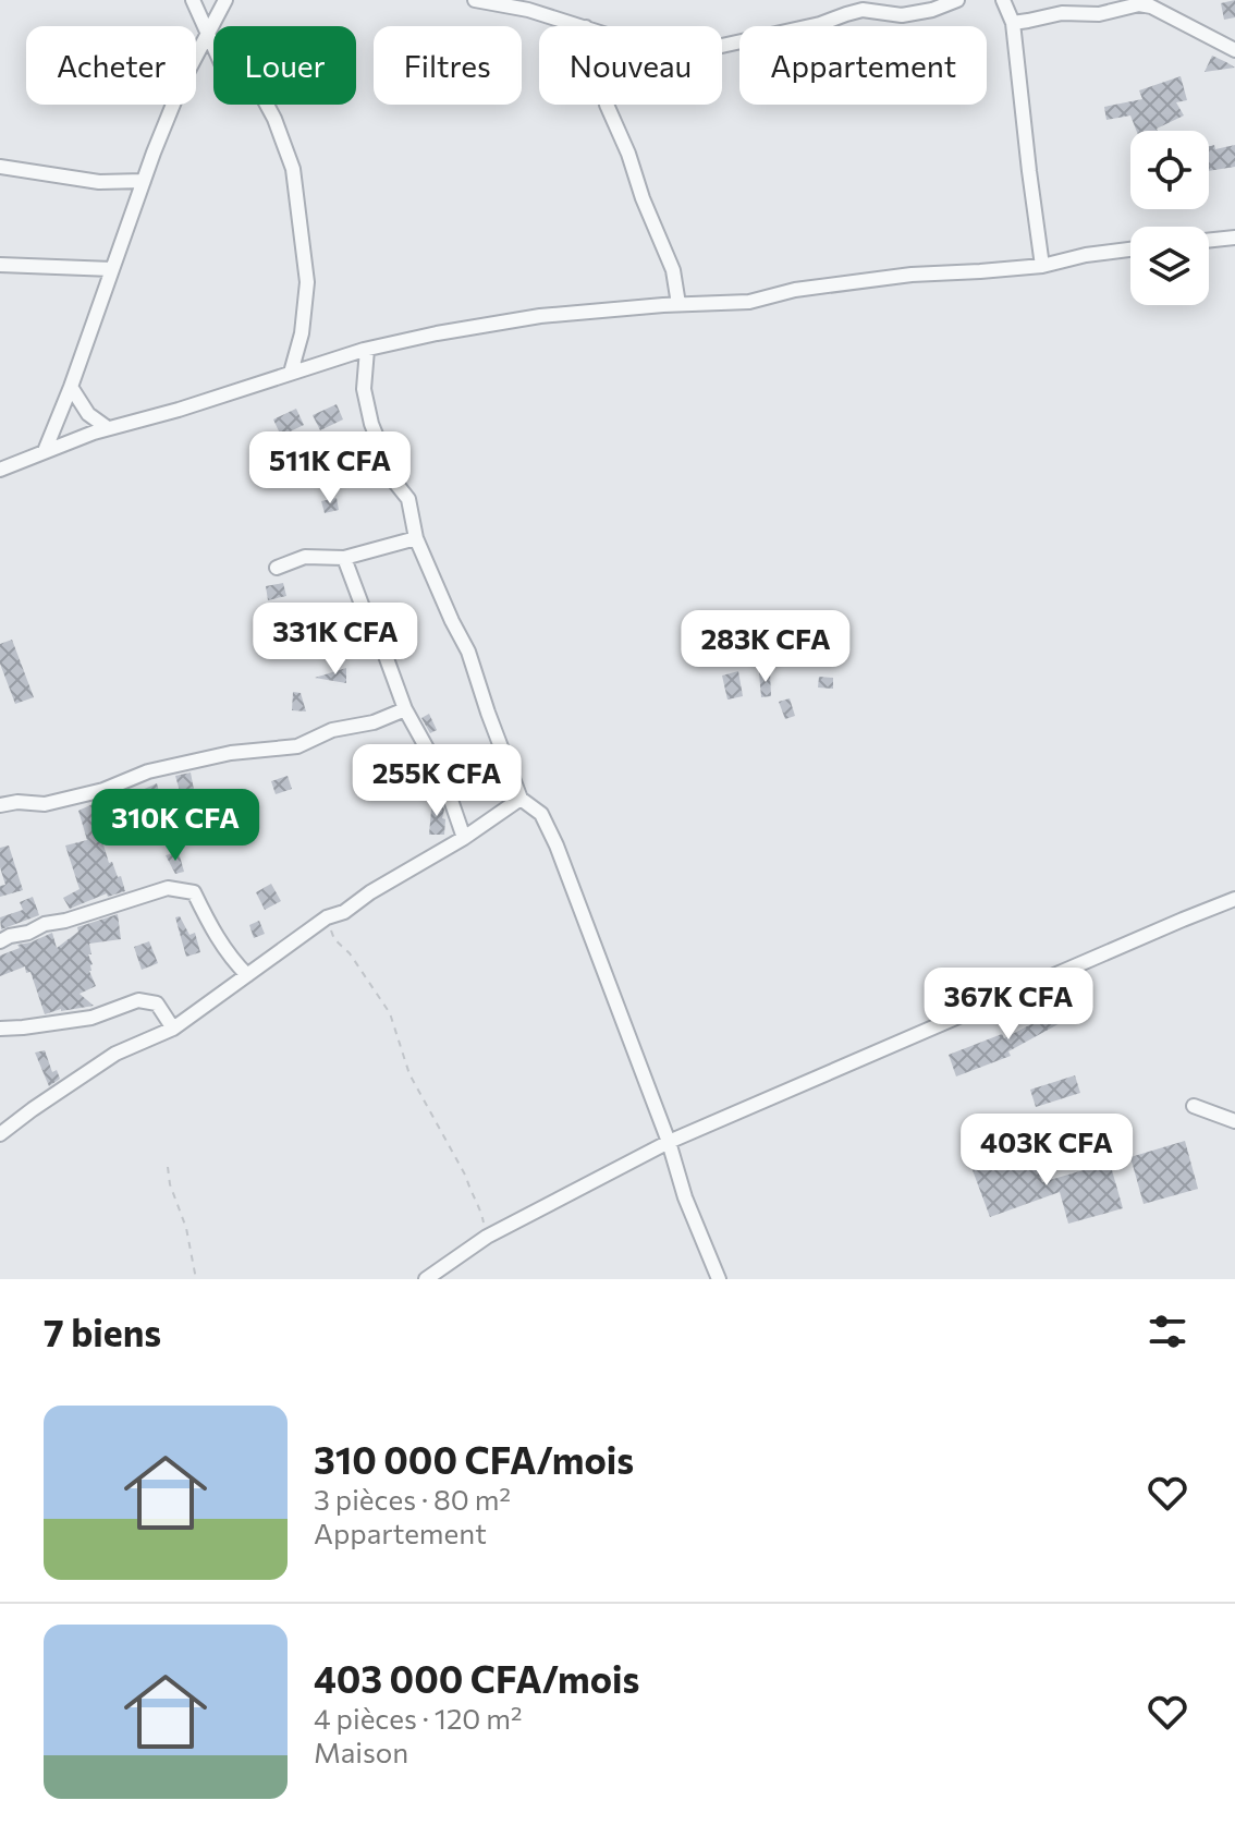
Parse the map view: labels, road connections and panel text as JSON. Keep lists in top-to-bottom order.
{
  "page": {
    "chip": [
      "Acheter",
      "Louer",
      "Filtres",
      "Nouveau",
      "Appartement"
    ],
    "price": [
      "511K CFA",
      "331K CFA",
      "283K CFA",
      "255K CFA",
      "310K CFA",
      "367K CFA",
      "403K CFA"
    ],
    "heading": "7 biens",
    "list": [
      {
        "name": "310 000 CFA/mois",
        "note": "3 pièces · 80 m² · Appartement"
      },
      {
        "name": "403 000 CFA/mois",
        "note": "4 pièces · 120 m² · Maison"
      }
    ]
  }
}
